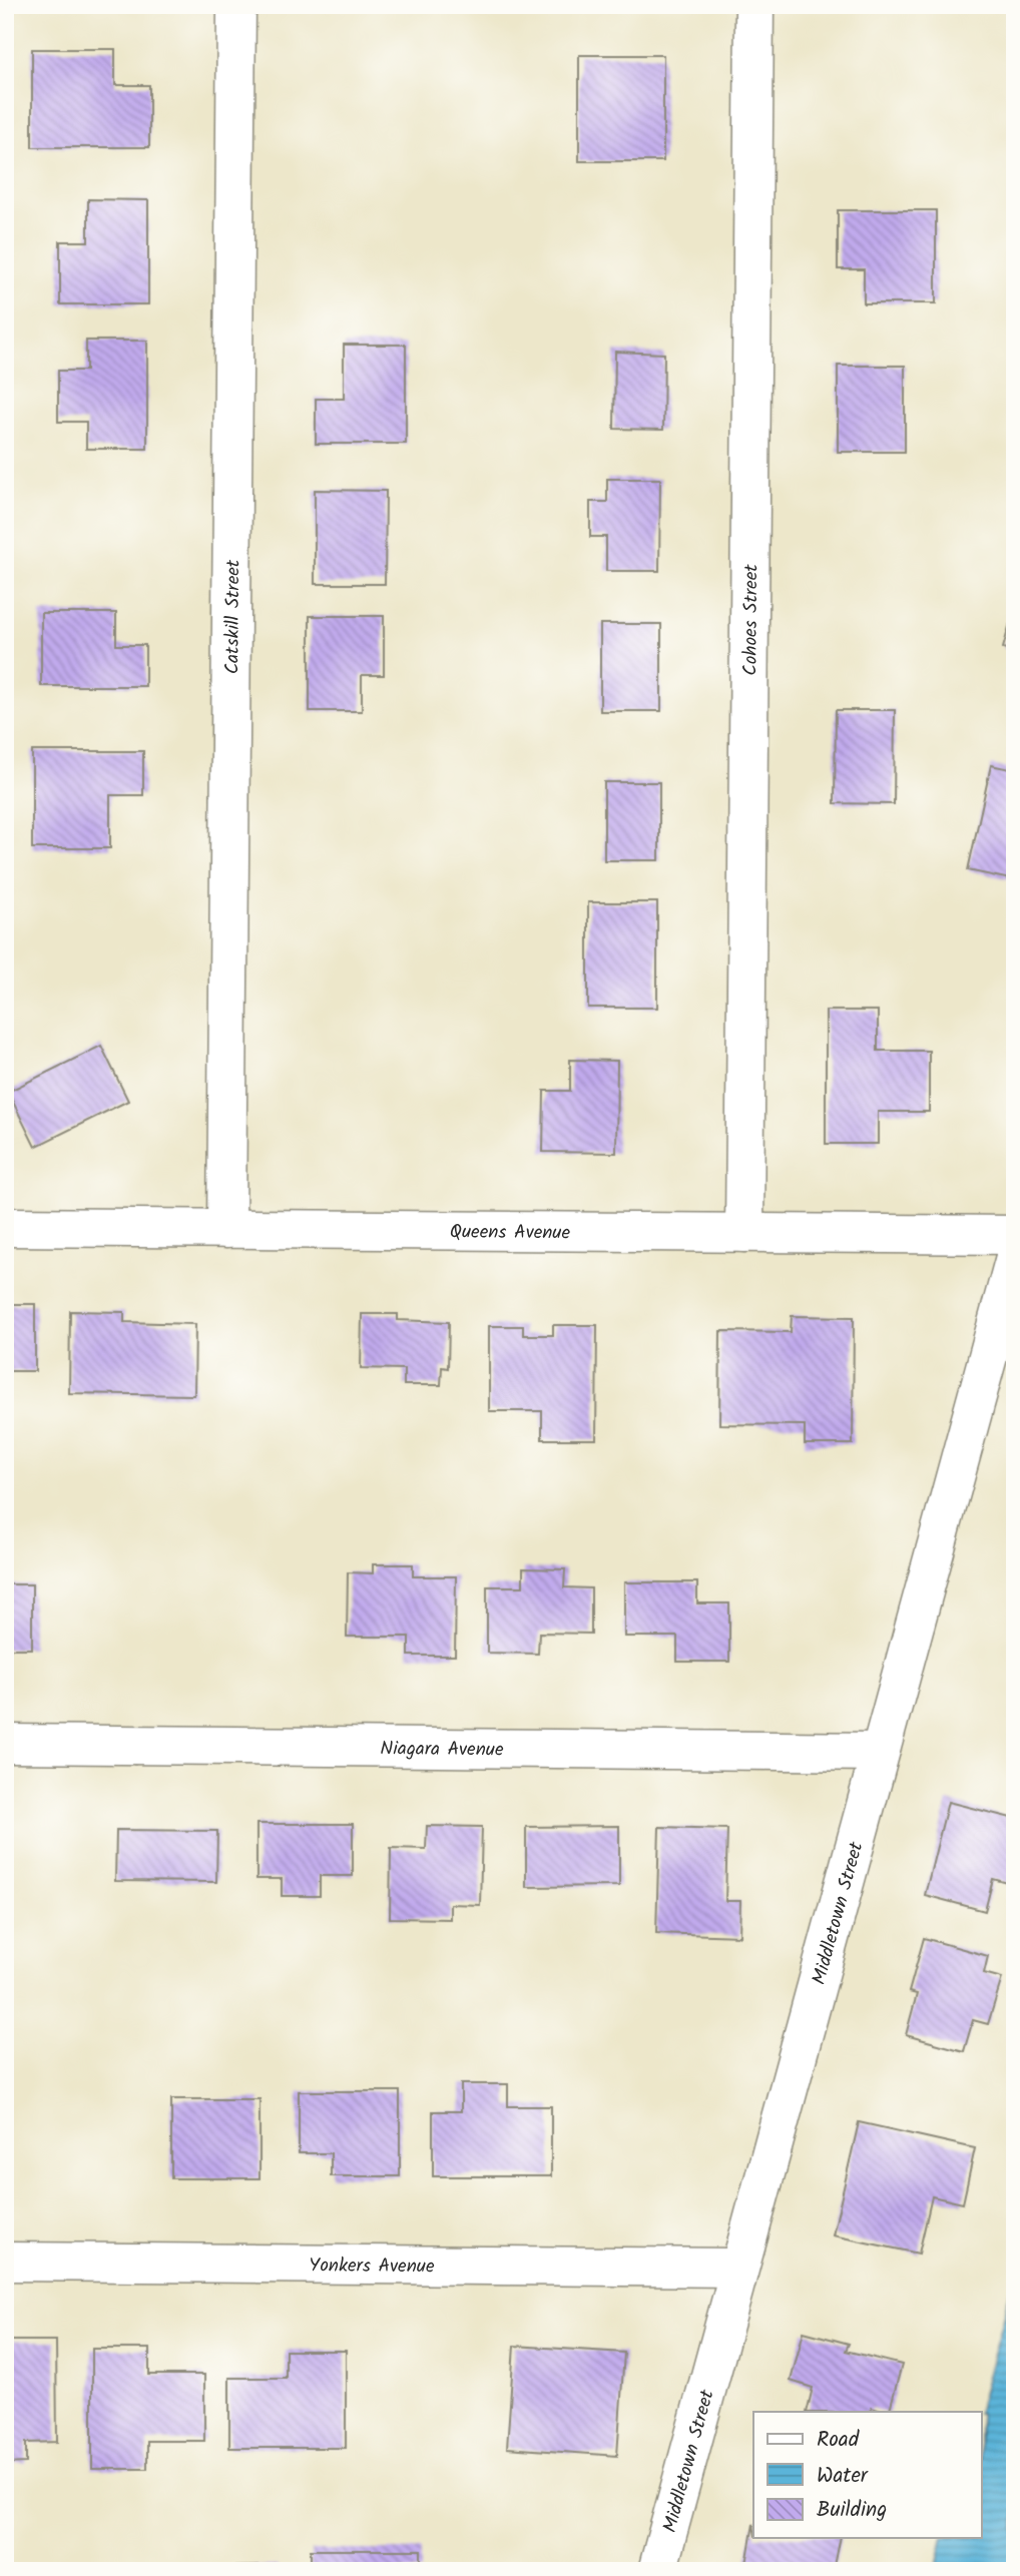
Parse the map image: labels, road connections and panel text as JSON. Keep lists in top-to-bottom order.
{
  "streets": {
    "street": [
      "Catskill Street",
      "Cohoes Street",
      "Queens Avenue",
      "Niagara Avenue",
      "Middletown Street",
      "Yonkers Avenue"
    ]
  },
  "crossings": [
    ["Catskill Street", "Queens Avenue"],
    ["Cohoes Street", "Queens Avenue"],
    ["Niagara Avenue", "Middletown Street"],
    ["Middletown Street", "Yonkers Avenue"]
  ],
  "legend": ["Road", "Water", "Building"]
}
